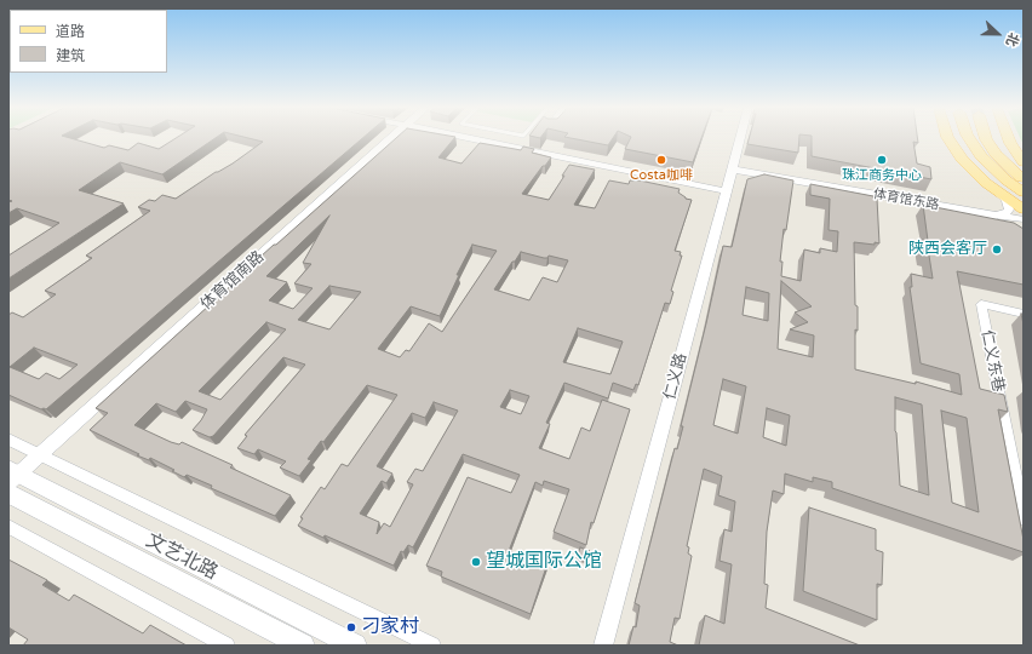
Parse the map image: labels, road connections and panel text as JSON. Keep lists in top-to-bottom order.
{
  "streets": {
    "main road": ["文艺北路"],
    "street": [
      "体育馆东路",
      "体育馆南路",
      "仁义东巷",
      "仁义路"
    ]
  },
  "crossings": [
    ["体育馆东路", "仁义路"],
    ["体育馆南路", "文艺北路"]
  ],
  "places": [
    "Costa咖啡",
    "珠江商务中心",
    "陕西会客厅",
    "望城国际公馆",
    "刁家村"
  ],
  "legend": ["道路", "建筑"],
  "north": "right"
}
